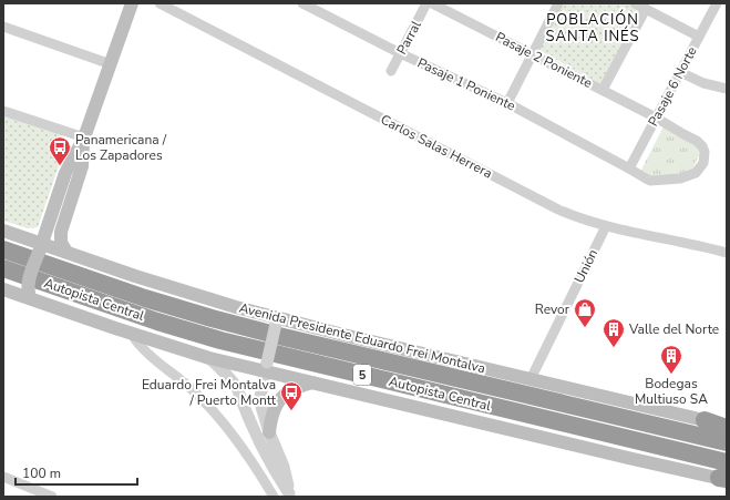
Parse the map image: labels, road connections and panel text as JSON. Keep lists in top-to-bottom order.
{
  "streets": {
    "highway": ["Autopista Central", "5"],
    "main road": ["Avenida Presidente Eduardo Frei Montalva"],
    "street": [
      "Parral",
      "Pasaje 2 Poniente",
      "Pasaje 1 Poniente",
      "Pasaje 6 Norte",
      "Carlos Salas Herrera",
      "Unión"
    ]
  },
  "crossings": [
    ["Parral", "Pasaje 1 Poniente"],
    ["Pasaje 2 Poniente", "Pasaje 1 Poniente"],
    ["Pasaje 2 Poniente", "Pasaje 6 Norte"],
    ["Pasaje 1 Poniente", "Pasaje 6 Norte"],
    ["Carlos Salas Herrera", "Unión"],
    ["Unión", "Avenida Presidente Eduardo Frei Montalva"]
  ],
  "districts": ["POBLACIÓN SANTA INÉS"],
  "places": {
    "bus stop": ["Panamericana / Los Zapadores", "Eduardo Frei Montalva / Puerto Montt"],
    "shop": ["Revor"],
    "building": ["Valle del Norte", "Bodegas Multiuso SA"]
  },
  "scale_bar": "100 m"
}
